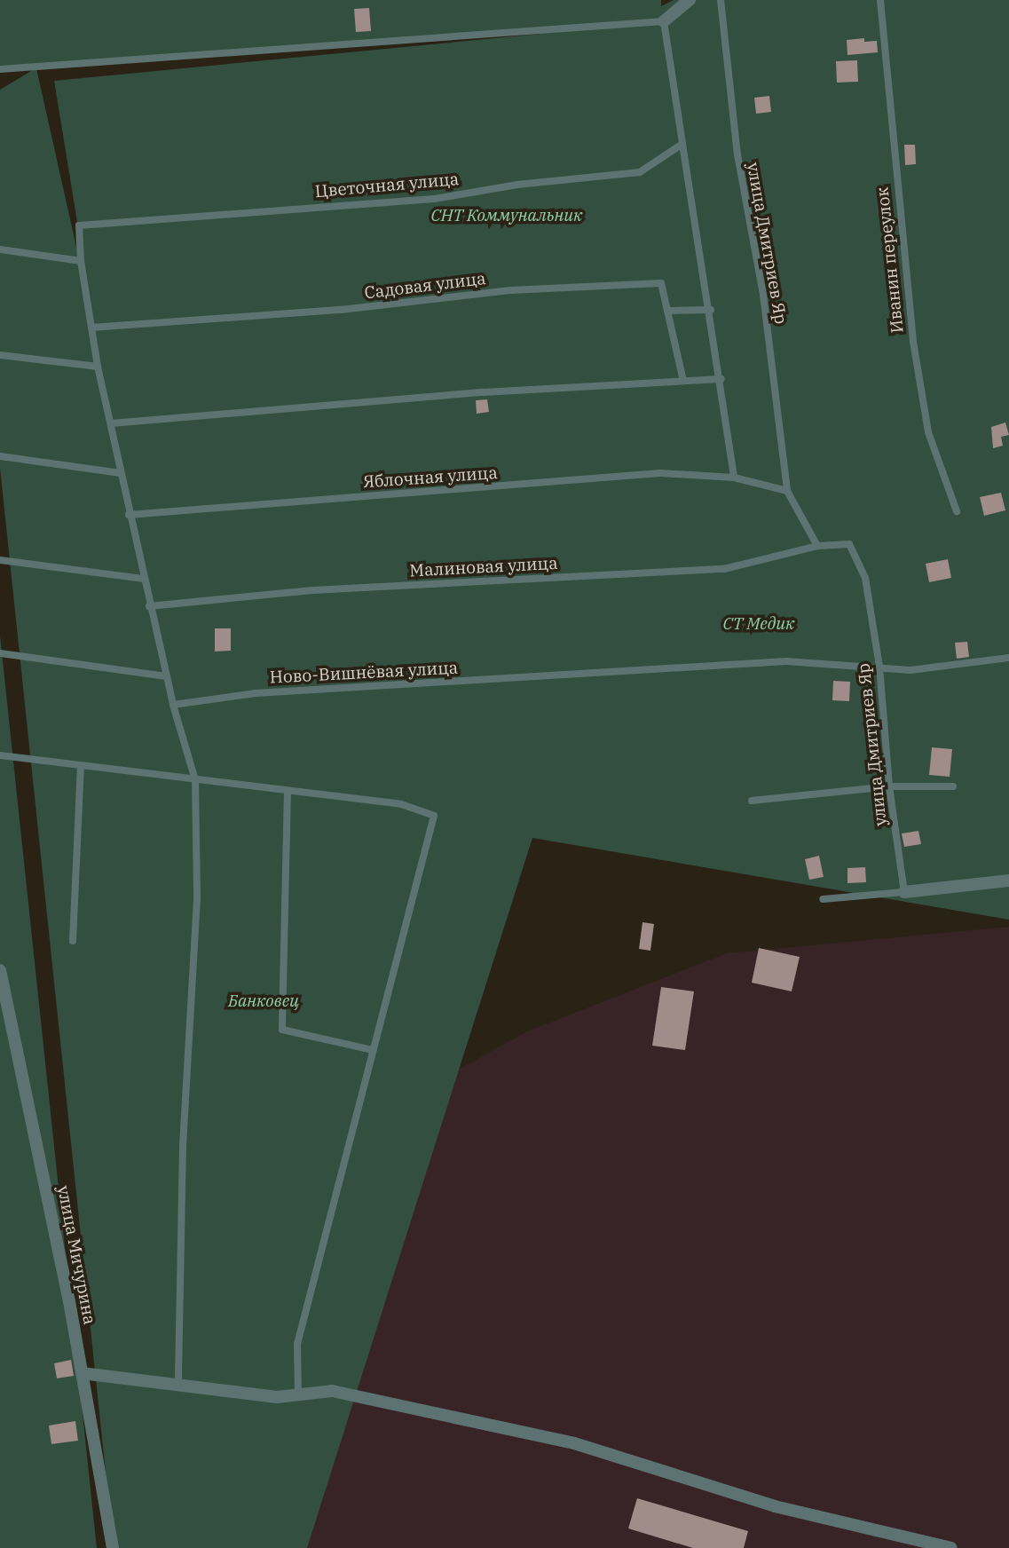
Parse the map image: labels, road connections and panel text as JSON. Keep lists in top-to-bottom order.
{
  "streets": {
    "street": ["улица Мичурина"],
    "lane": [
      "Цветочная улица",
      "улица Дмитриев Яр",
      "Иванин переулок",
      "Садовая улица",
      "Яблочная улица",
      "Малиновая улица",
      "Ново-Вишнёвая улица"
    ]
  },
  "crossings": [
    ["улица Дмитриев Яр", "Малиновая улица"],
    ["улица Дмитриев Яр", "Ново-Вишнёвая улица"]
  ],
  "parks": ["СНТ Коммунальник", "СТ Медик", "Банковец"]
}
